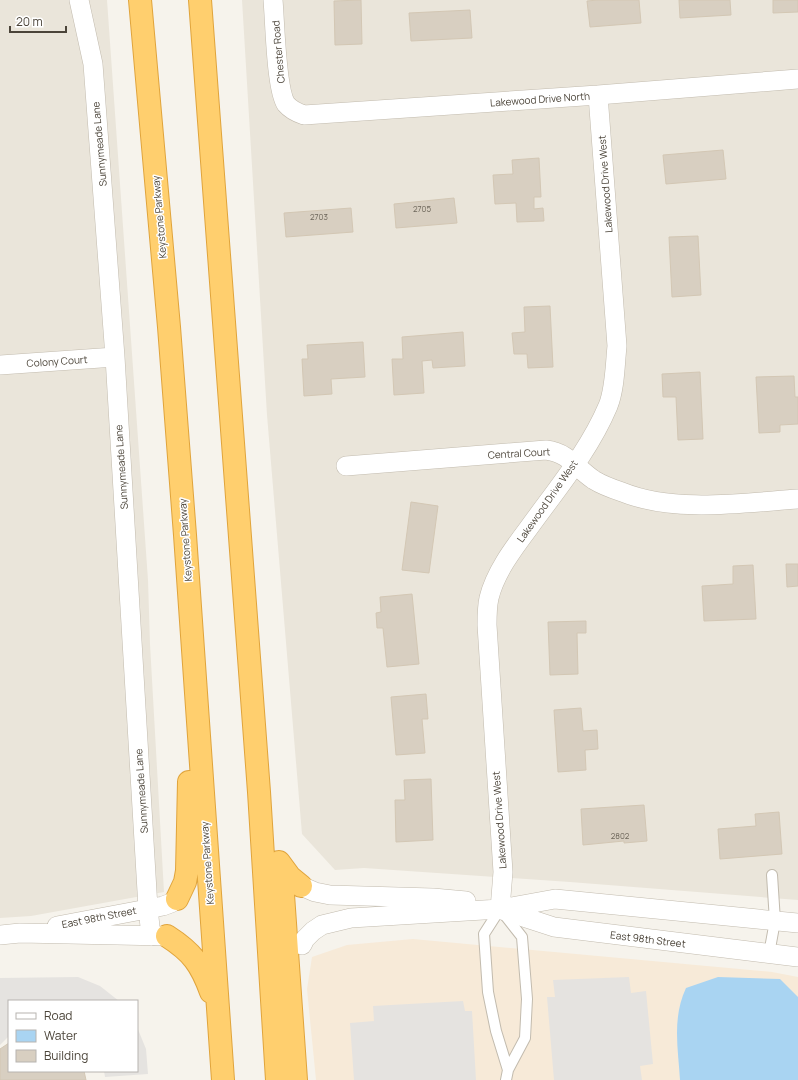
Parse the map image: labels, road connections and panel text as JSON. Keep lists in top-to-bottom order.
{
  "streets": {
    "highway": ["Keystone Parkway"],
    "street": [
      "Chester Road",
      "Lakewood Drive North",
      "Sunnymeade Lane",
      "Lakewood Drive West",
      "Colony Court",
      "Central Court",
      "East 98th Street"
    ]
  },
  "crossings": [
    ["Chester Road", "Lakewood Drive North"],
    ["Lakewood Drive North", "Lakewood Drive West"],
    ["Sunnymeade Lane", "Colony Court"],
    ["Sunnymeade Lane", "East 98th Street"],
    ["Lakewood Drive West", "Central Court"],
    ["Lakewood Drive West", "East 98th Street"]
  ],
  "house_numbers": ["2705", "2703", "2802"],
  "legend": ["Road", "Water", "Building"],
  "scale_bar": "20 m"
}
